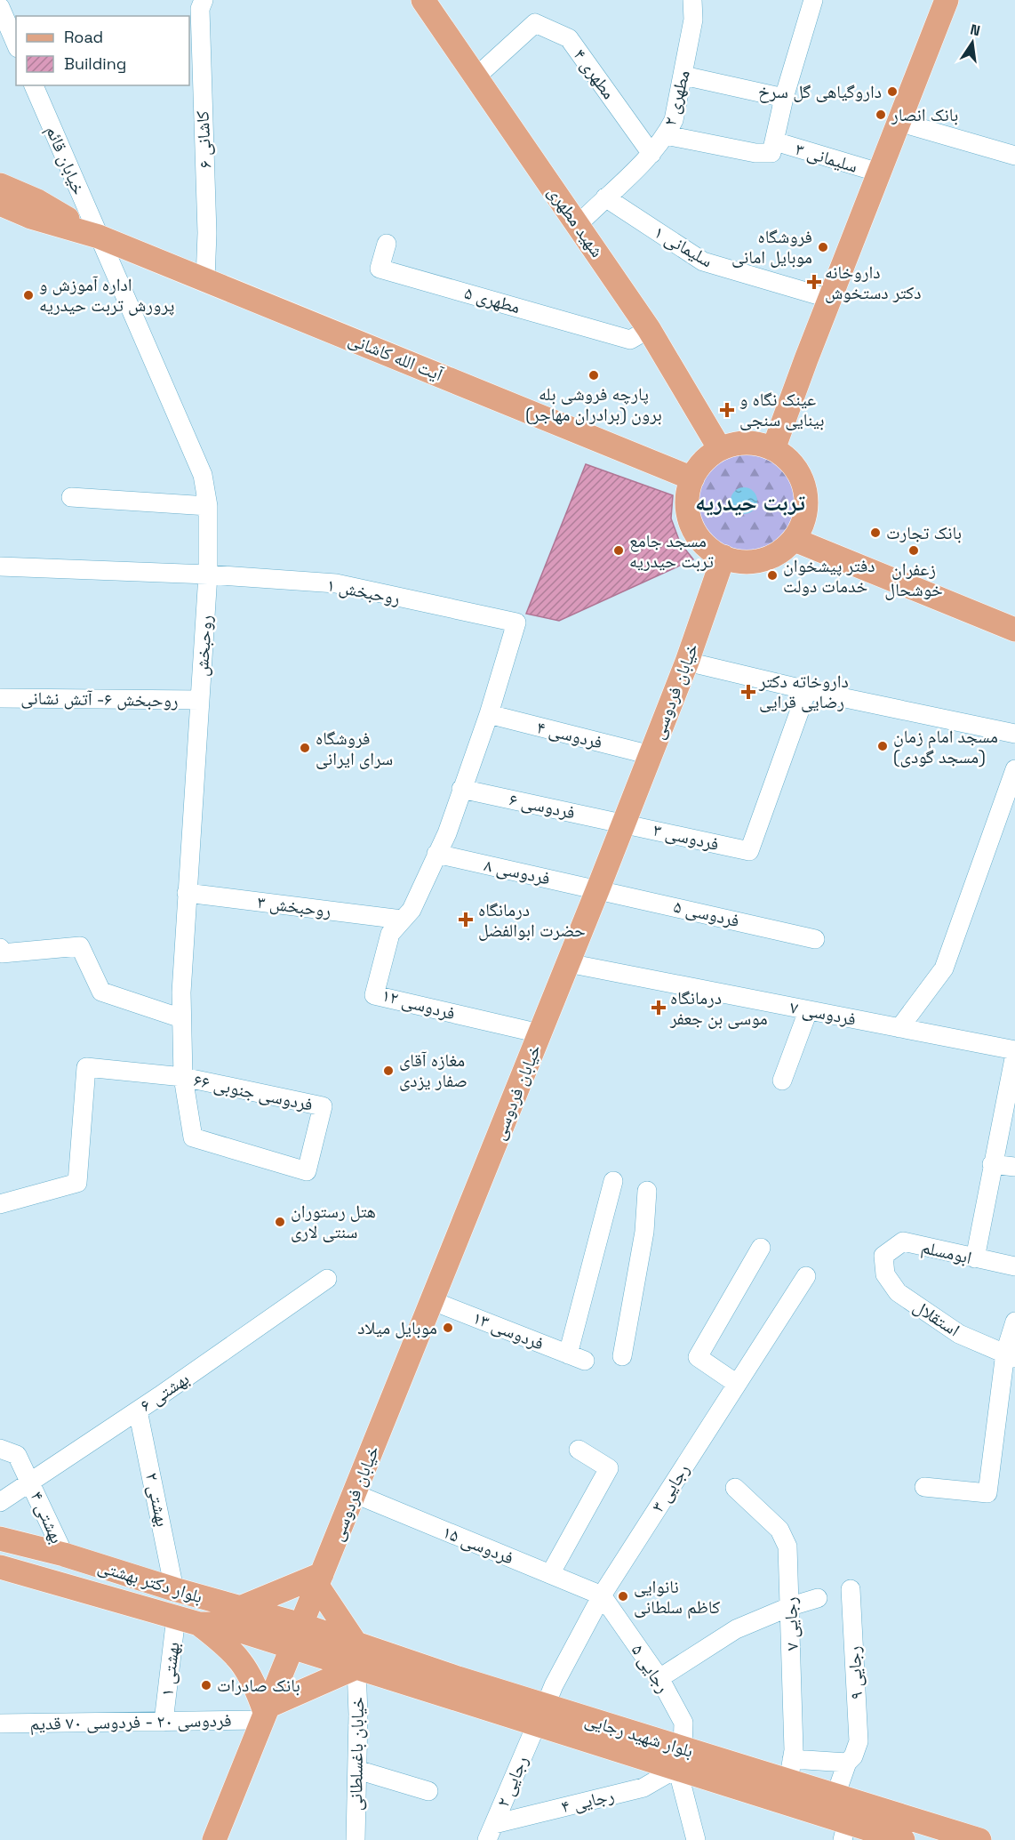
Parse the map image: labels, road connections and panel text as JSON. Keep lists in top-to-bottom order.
{
  "streets": {
    "main road": [
      "شهید مطهری",
      "آیت الله کاشانی",
      "خیابان فردوسی",
      "بلوار دکتر بهشتی",
      "بلوار شهید رجایی"
    ],
    "street": [
      "مطهری ۴",
      "مطهری ۲",
      "کاشانی ۶",
      "سلیمانی ۳",
      "خیابان قائم",
      "سلیمانی ۱",
      "مطهری ۵",
      "روحبخش ۱",
      "روحبخش",
      "روحبخش ۶- آتش نشانی",
      "فردوسی ۴",
      "فردوسی ۶",
      "فردوسی ۳",
      "فردوسی ۸",
      "روحبخش ۳",
      "فردوسی ۵",
      "فردوسی ۱۲",
      "فردوسی ۷",
      "فردوسی جنوبی ۶۶",
      "ابومسلم",
      "استقلال",
      "فردوسی ۱۳",
      "بهشتی ۶",
      "رجایی ۳",
      "بهشتی ۲",
      "بهشتی ۴",
      "فردوسی ۱۵",
      "رجایی ۷",
      "رجایی ۵",
      "بهشتی ۱",
      "رجایی ۹",
      "فردوسی ۲۰ - فردوسی ۷۰ قدیم",
      "خیابان باغسلطانی",
      "رجایی ۲",
      "رجایی ۴"
    ]
  },
  "crossings": [
    ["مطهری ۴", "مطهری ۲"],
    ["مطهری ۴", "شهید مطهری"],
    ["مطهری ۲", "شهید مطهری"],
    ["مطهری ۲", "سلیمانی ۱"],
    ["کاشانی ۶", "آیت الله کاشانی"],
    ["خیابان قائم", "آیت الله کاشانی"],
    ["خیابان قائم", "روحبخش"],
    ["شهید مطهری", "مطهری ۵"],
    ["شهید مطهری", "آیت الله کاشانی"],
    ["شهید مطهری", "خیابان فردوسی"],
    ["آیت الله کاشانی", "روحبخش"],
    ["آیت الله کاشانی", "خیابان فردوسی"],
    ["روحبخش ۱", "روحبخش"],
    ["روحبخش ۱", "فردوسی ۴"],
    ["روحبخش", "روحبخش ۶- آتش نشانی"],
    ["روحبخش", "روحبخش ۳"],
    ["روحبخش", "فردوسی جنوبی ۶۶"],
    ["خیابان فردوسی", "فردوسی ۴"],
    ["خیابان فردوسی", "فردوسی ۶"],
    ["خیابان فردوسی", "فردوسی ۳"],
    ["خیابان فردوسی", "فردوسی ۸"],
    ["خیابان فردوسی", "فردوسی ۵"],
    ["خیابان فردوسی", "فردوسی ۱۲"],
    ["خیابان فردوسی", "فردوسی ۷"],
    ["خیابان فردوسی", "فردوسی ۱۳"],
    ["خیابان فردوسی", "فردوسی ۱۵"],
    ["خیابان فردوسی", "بلوار دکتر بهشتی"],
    ["خیابان فردوسی", "بلوار شهید رجایی"],
    ["فردوسی ۶", "فردوسی ۳"],
    ["فردوسی ۸", "فردوسی ۵"],
    ["روحبخش ۳", "فردوسی ۱۲"],
    ["ابومسلم", "استقلال"],
    ["بهشتی ۶", "بهشتی ۲"],
    ["بهشتی ۶", "بهشتی ۴"],
    ["رجایی ۳", "فردوسی ۱۵"],
    ["رجایی ۳", "رجایی ۵"],
    ["رجایی ۳", "بلوار شهید رجایی"],
    ["رجایی ۳", "رجایی ۲"],
    ["بهشتی ۲", "بلوار دکتر بهشتی"],
    ["بهشتی ۴", "بلوار دکتر بهشتی"],
    ["فردوسی ۱۵", "رجایی ۵"],
    ["بلوار دکتر بهشتی", "بهشتی ۱"],
    ["بلوار دکتر بهشتی", "بلوار شهید رجایی"],
    ["رجایی ۷", "بلوار شهید رجایی"],
    ["رجایی ۵", "بلوار شهید رجایی"],
    ["رجایی ۵", "رجایی ۴"],
    ["بهشتی ۱", "فردوسی ۲۰ - فردوسی ۷۰ قدیم"],
    ["رجایی ۹", "بلوار شهید رجایی"],
    ["بلوار شهید رجایی", "خیابان باغسلطانی"],
    ["بلوار شهید رجایی", "رجایی ۲"],
    ["بلوار شهید رجایی", "رجایی ۴"],
    ["رجایی ۲", "رجایی ۴"]
  ],
  "districts": ["تربت حیدریه"],
  "places": {
    "other": [
      "داروگیاهی گل سرخ",
      "بانک انصار",
      "فروشگاه موبایل امانی",
      "اداره آموزش و پرورش تربت حیدریه",
      "پارچه فروشی بله برون (برادران مهاجر)",
      "بانک تجارت",
      "مسجد جامع تربت حیدریه",
      "زعفران خوشحال",
      "دفتر پیشخوان خدمات دولت",
      "مسجد امام زمان (مسجد گودی)",
      "فروشگاه سرای ایرانی",
      "مغازه آقای صفار یزدی",
      "هتل رستوران سنتی لاری",
      "موبایل میلاد",
      "نانوایی کاظم سلطانی",
      "بانک صادرات"
    ],
    "health": [
      "داروخانه دکتر دستخوش",
      "عینک نگاه و بینایی سنجی",
      "داروخاته دکتر رضایی قرایی",
      "درمانگاه حضرت ابوالفضل",
      "درمانگاه موسی بن جعفر"
    ]
  },
  "legend": ["Road", "Building"],
  "north": "top"
}
